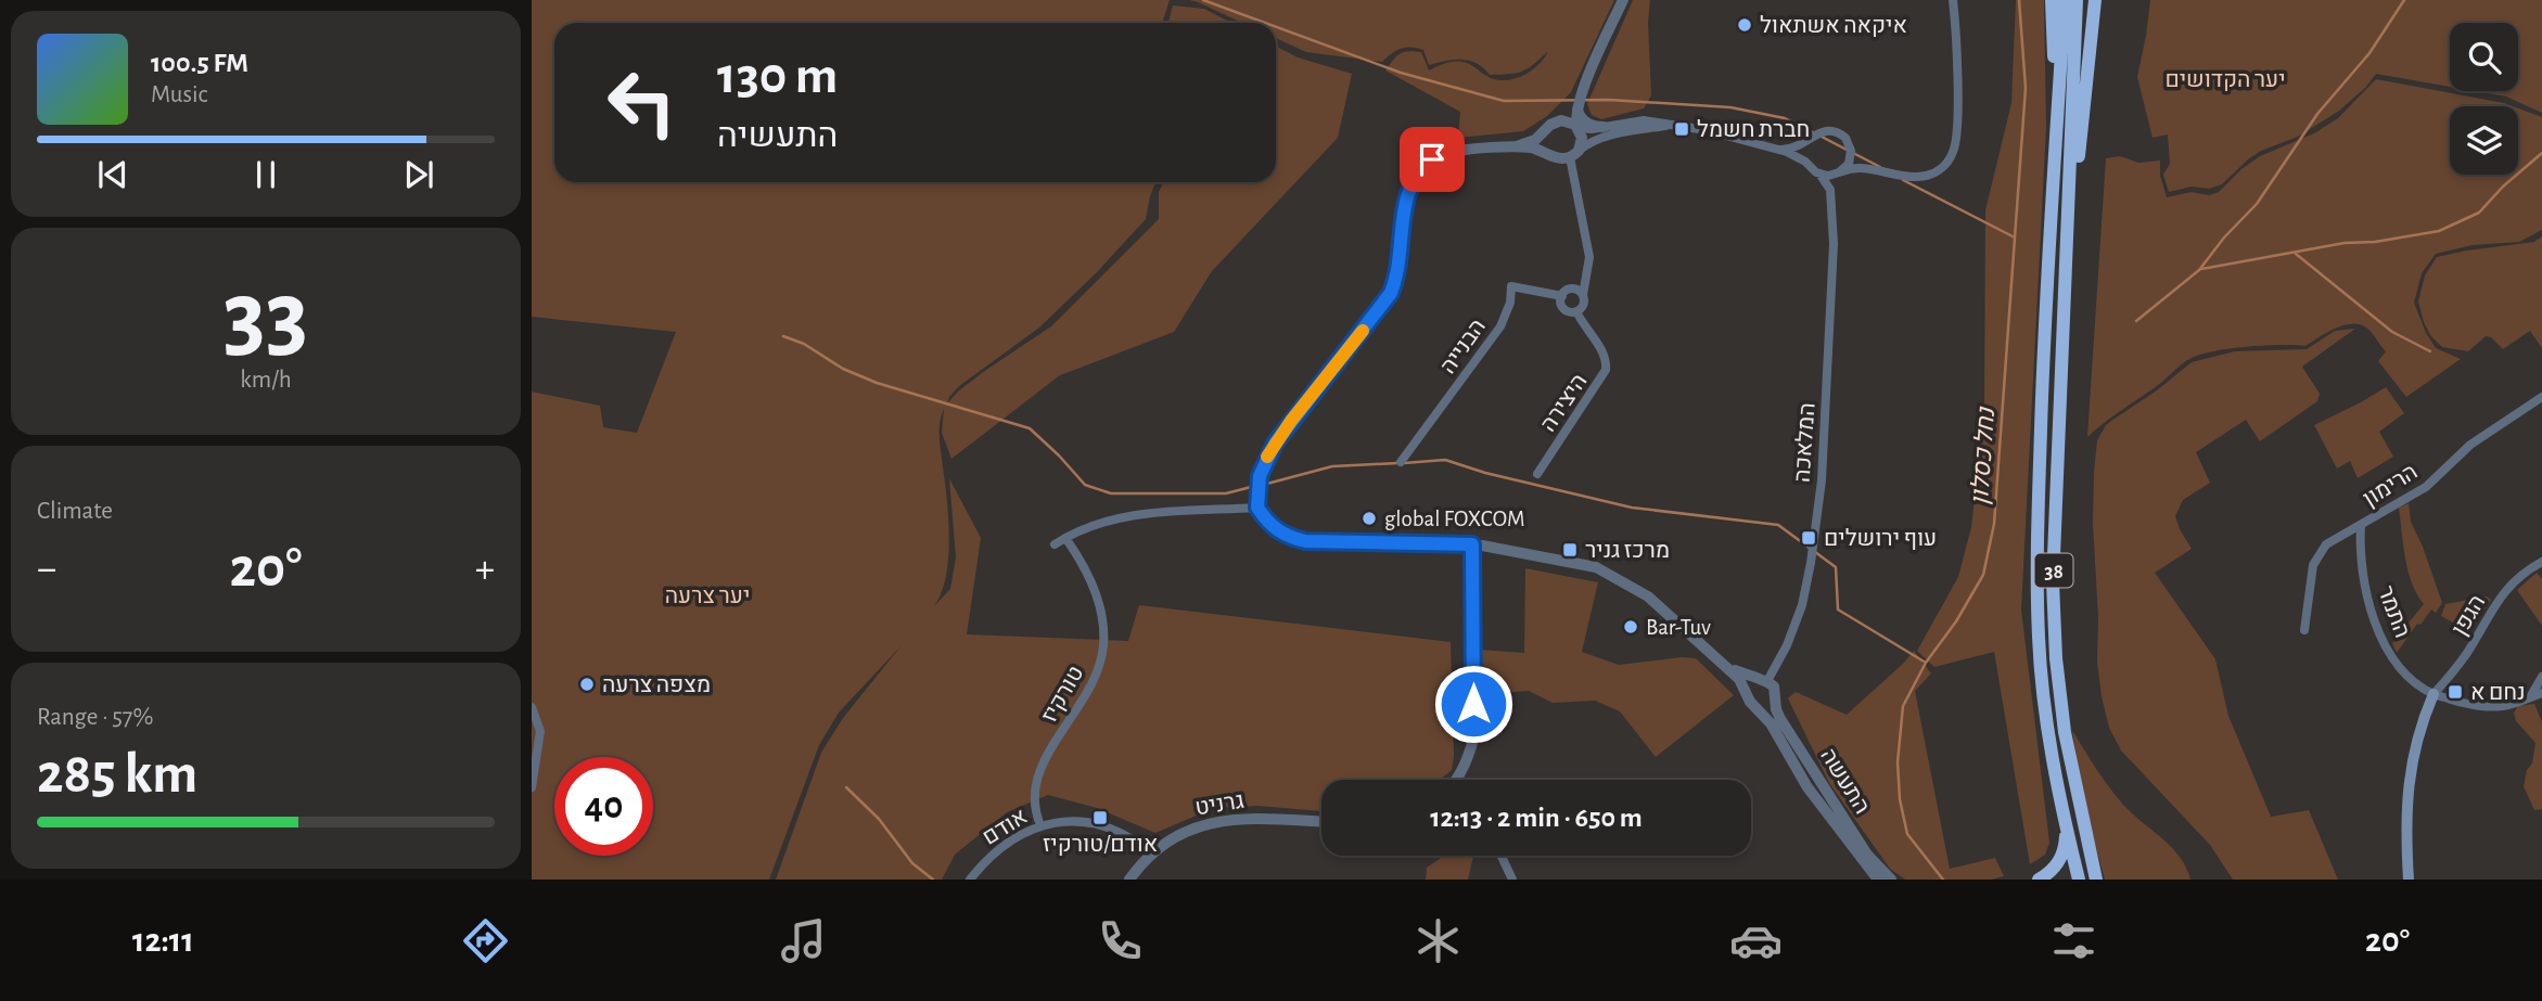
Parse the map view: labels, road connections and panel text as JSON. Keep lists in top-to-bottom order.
{
  "streets": {
    "highway": ["38"],
    "street": [
      "הבנייה",
      "היצירה",
      "המלאכה",
      "הרימון",
      "התמר",
      "הגפן",
      "טורקיז",
      "התעשה",
      "גרניט",
      "אודם"
    ]
  },
  "crossings": [
    ["הבנייה", "היצירה"],
    ["המלאכה", "התעשה"],
    ["הרימון", "התמר"],
    ["התמר", "הגפן"],
    ["טורקיז", "אודם"],
    ["גרניט", "אודם"]
  ],
  "water": ["נחל כסלון"],
  "parks": ["יער הקדושים", "יער צרעה"],
  "places": {
    "other": [
      "איקאה אשתאול",
      "global FOXCOM",
      "Bar-Tuv",
      "מצפה צרעה"
    ],
    "transit": [
      "חברת חשמל",
      "עוף ירושלים",
      "מרכז גניר",
      "נחם א",
      "אודם/טורקיז"
    ]
  },
  "page": {
    "turn": ["130 m", "התעשיה"],
    "song": ["100.5 FM", "Music"],
    "tile": [
      ["33", "km/h"],
      "Climate",
      ["Range · 57%", "285 km"]
    ],
    "heat": ["−", "20°", "+"],
    "limit": "40",
    "trip": "12:13 · 2 min · 650 m",
    "tabs": ["12:11", "20°"]
  }
}
